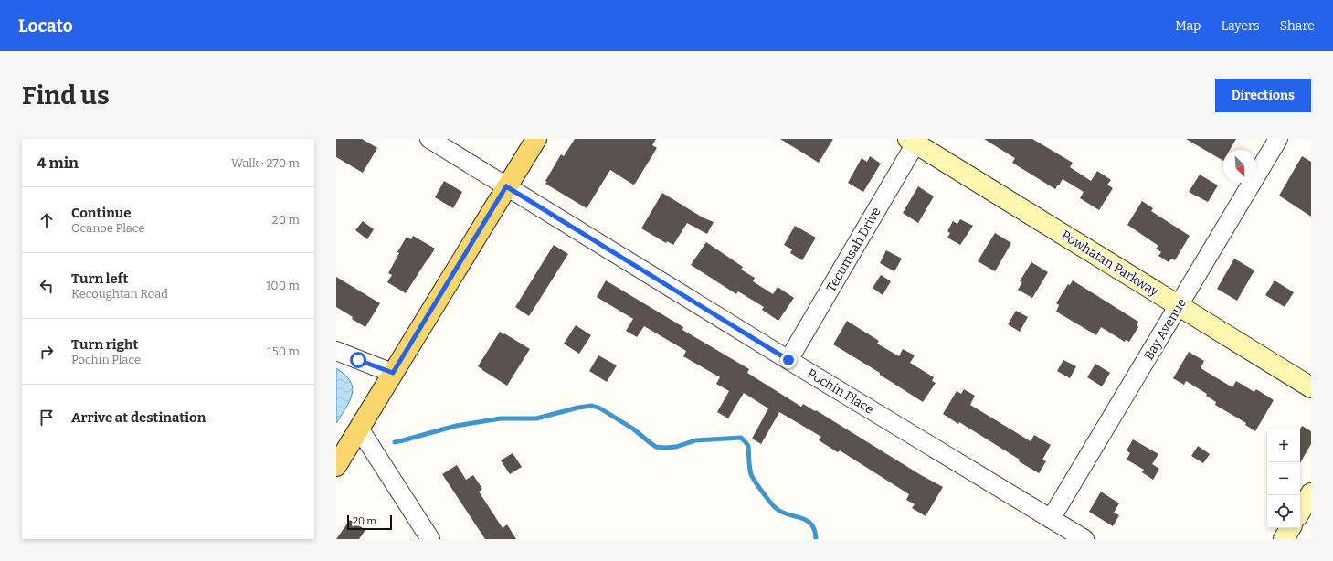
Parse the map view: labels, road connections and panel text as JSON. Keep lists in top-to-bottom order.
{
  "streets": {
    "main road": ["Powhatan Parkway"],
    "street": ["Tecumsah Drive", "Bay Avenue", "Pochin Place"]
  },
  "crossings": [
    ["Tecumsah Drive", "Powhatan Parkway"],
    ["Tecumsah Drive", "Pochin Place"],
    ["Powhatan Parkway", "Bay Avenue"],
    ["Bay Avenue", "Pochin Place"]
  ],
  "scale_bar": "20 m",
  "north": "bottom right",
  "page": {
    "header": "Locato",
    "nav": ["Map", "Layers", "Share"],
    "buttons": "Directions",
    "title": "Find us",
    "heading": ["4 min", "Walk · 270 m"],
    "list": [
      ["Continue", "Ocanoe Place", "20 m"],
      ["Turn left", "Kecoughtan Road", "100 m"],
      ["Turn right", "Pochin Place", "150 m"],
      "Arrive at destination"
    ],
    "map_buttons": ["+", "−"],
    "scale": "20 m"
  }
}
